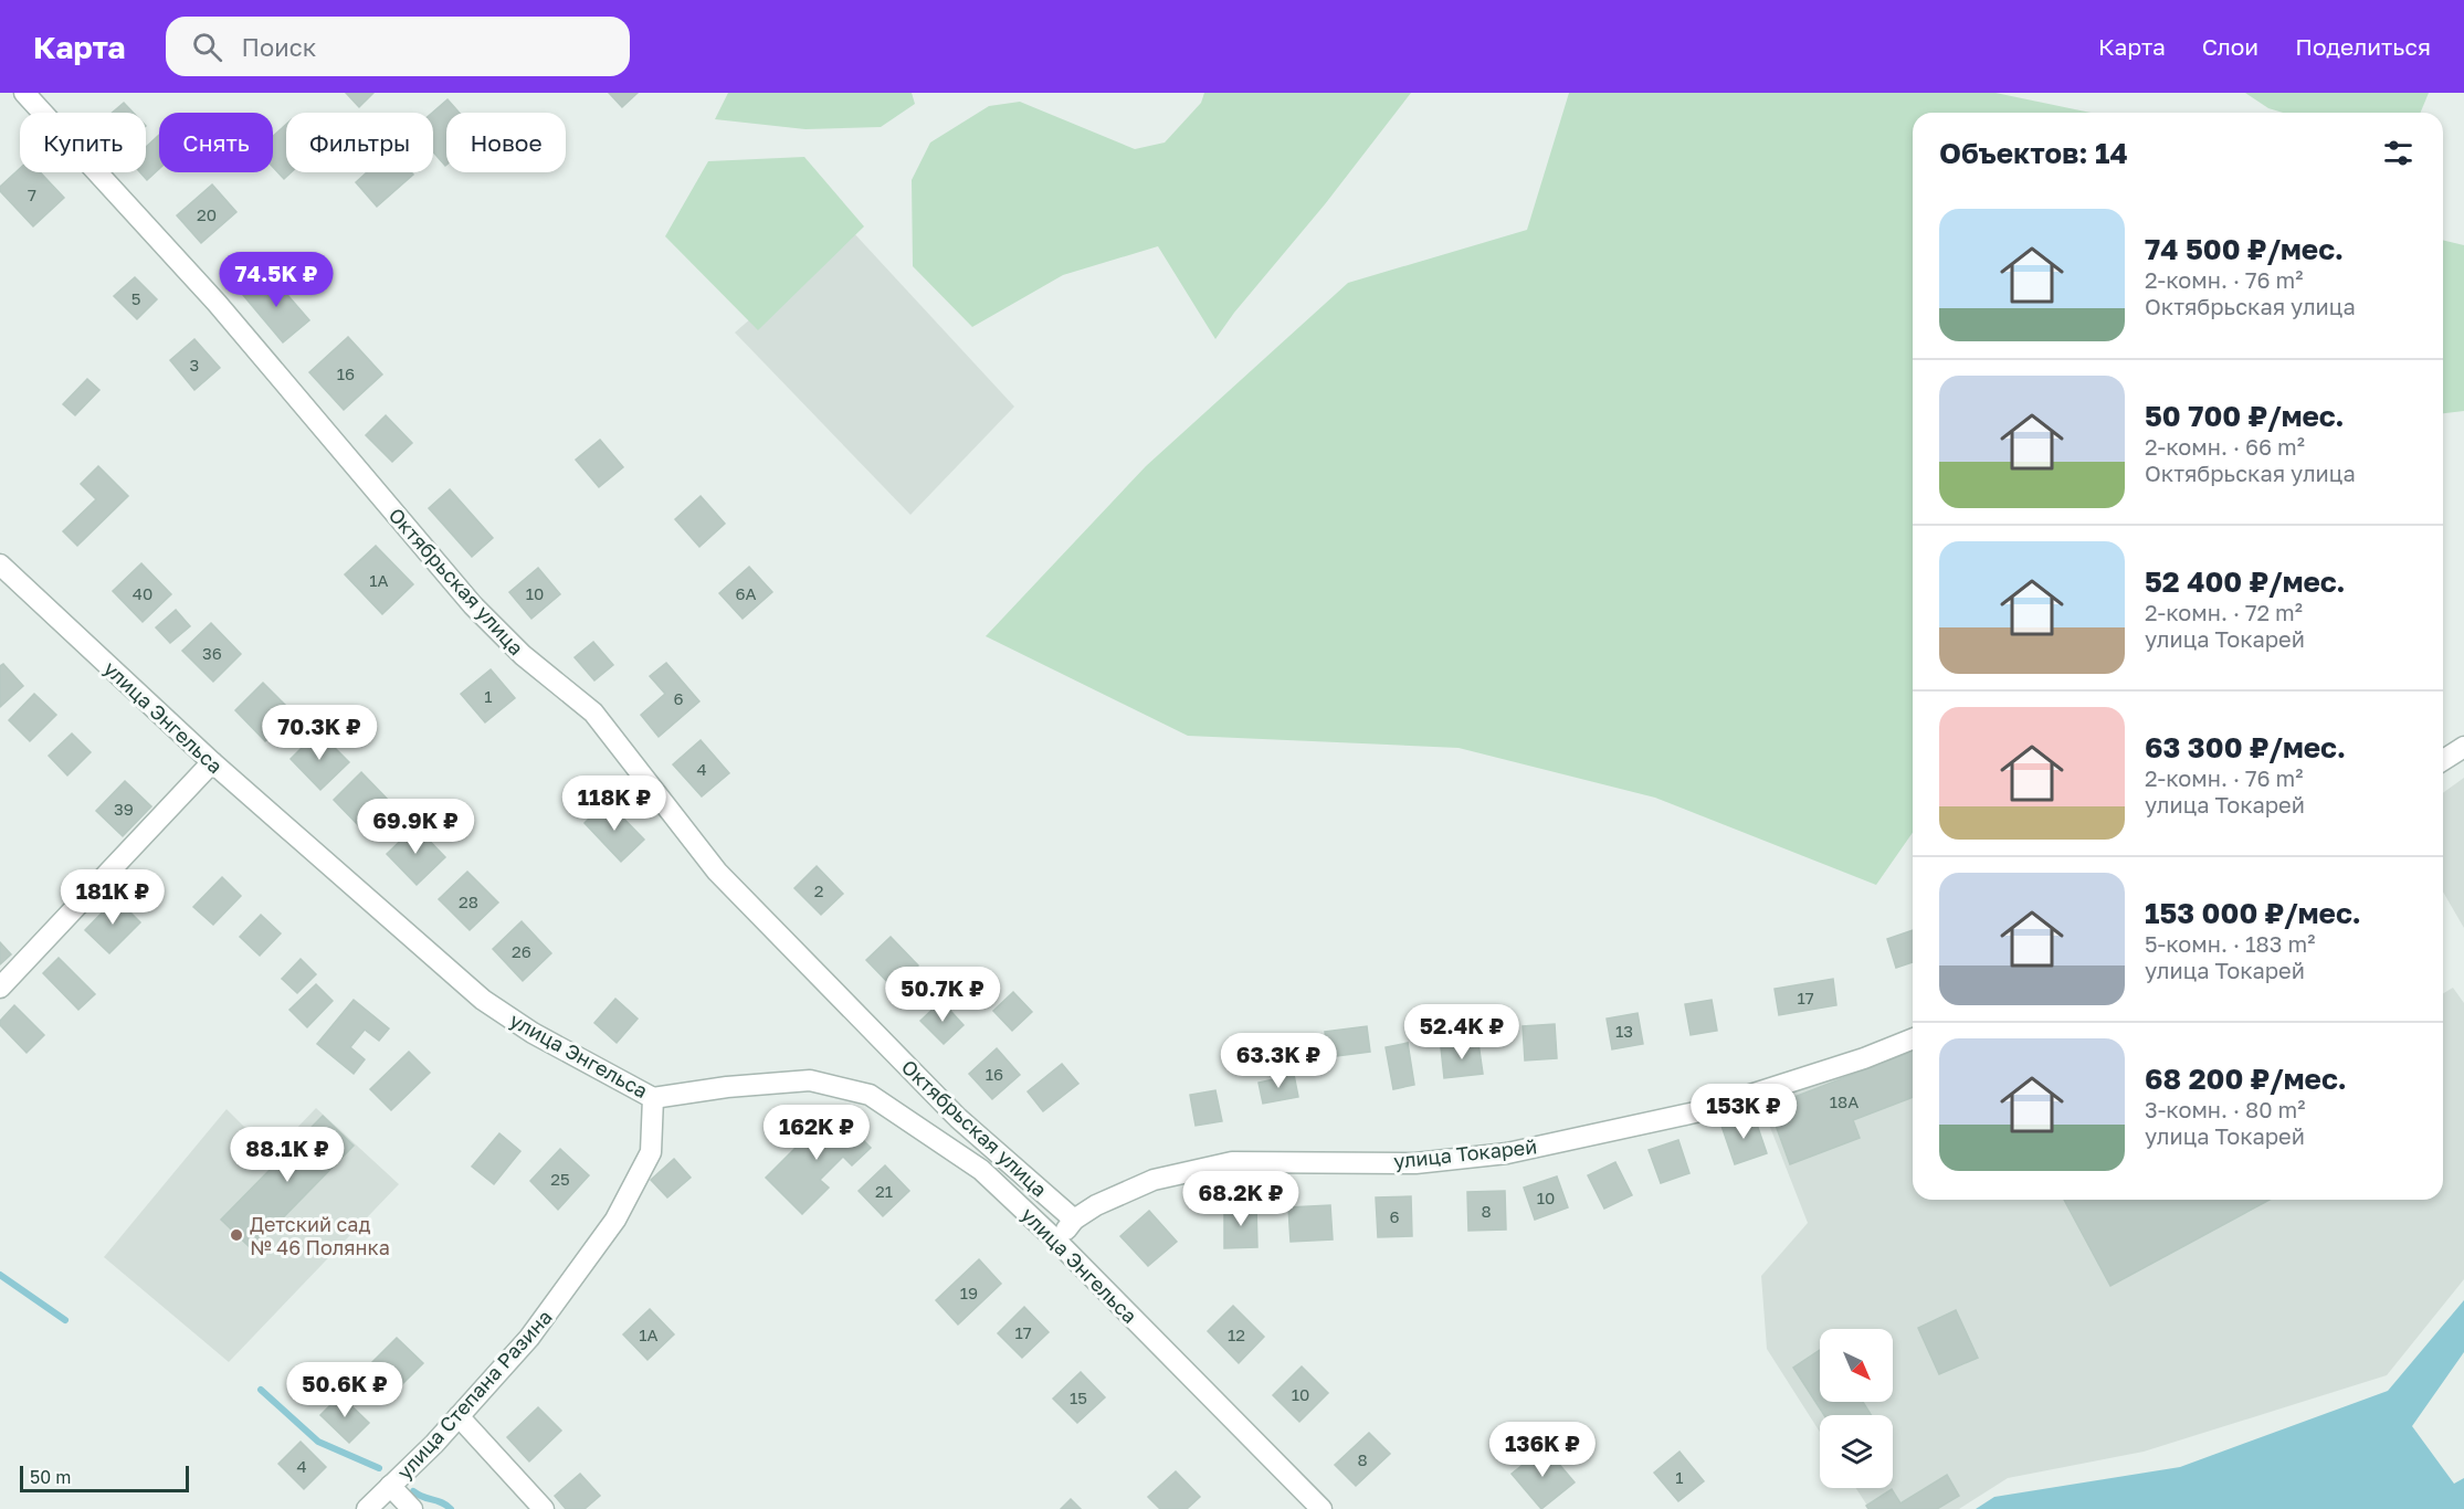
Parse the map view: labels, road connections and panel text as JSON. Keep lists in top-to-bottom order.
{
  "streets": {
    "street": [
      "Октябрьская улица",
      "улица Энгельса",
      "улица Токарей",
      "улица Степана Разина"
    ]
  },
  "crossings": [
    ["Октябрьская улица", "улица Токарей"],
    ["улица Энгельса", "улица Токарей"],
    ["улица Энгельса", "улица Степана Разина"]
  ],
  "places": ["Детский сад № 46 Полянка"],
  "house_numbers": [
    "7",
    "20",
    "5",
    "3",
    "16",
    "1А",
    "40",
    "10",
    "6А",
    "36",
    "1",
    "6",
    "4",
    "39",
    "2",
    "28",
    "26",
    "17",
    "13",
    "16",
    "18А",
    "25",
    "21",
    "10",
    "8",
    "6",
    "19",
    "17",
    "1А",
    "12",
    "10",
    "15",
    "8",
    "4",
    "1"
  ],
  "scale_bar": "50 m",
  "north": "bottom right",
  "page": {
    "header": "Карта",
    "search": "Поиск",
    "nav": ["Карта", "Слои", "Поделиться"],
    "chip": [
      "Купить",
      "Снять",
      "Фильтры",
      "Новое"
    ],
    "heading": "Объектов: 14",
    "list": [
      {
        "name": "74 500 ₽/мес.",
        "note": "2-комн. · 76 m² · Октябрьская улица"
      },
      {
        "name": "50 700 ₽/мес.",
        "note": "2-комн. · 66 m² · Октябрьская улица"
      },
      {
        "name": "52 400 ₽/мес.",
        "note": "2-комн. · 72 m² · улица Токарей"
      },
      {
        "name": "63 300 ₽/мес.",
        "note": "2-комн. · 76 m² · улица Токарей"
      },
      {
        "name": "153 000 ₽/мес.",
        "note": "5-комн. · 183 m² · улица Токарей"
      },
      {
        "name": "68 200 ₽/мес.",
        "note": "3-комн. · 80 m² · улица Токарей"
      }
    ],
    "price": [
      "74.5K ₽",
      "70.3K ₽",
      "118K ₽",
      "69.9K ₽",
      "181K ₽",
      "50.7K ₽",
      "52.4K ₽",
      "63.3K ₽",
      "153K ₽",
      "162K ₽",
      "88.1K ₽",
      "68.2K ₽",
      "50.6K ₽",
      "136K ₽"
    ],
    "scale": "50 m"
  }
}
